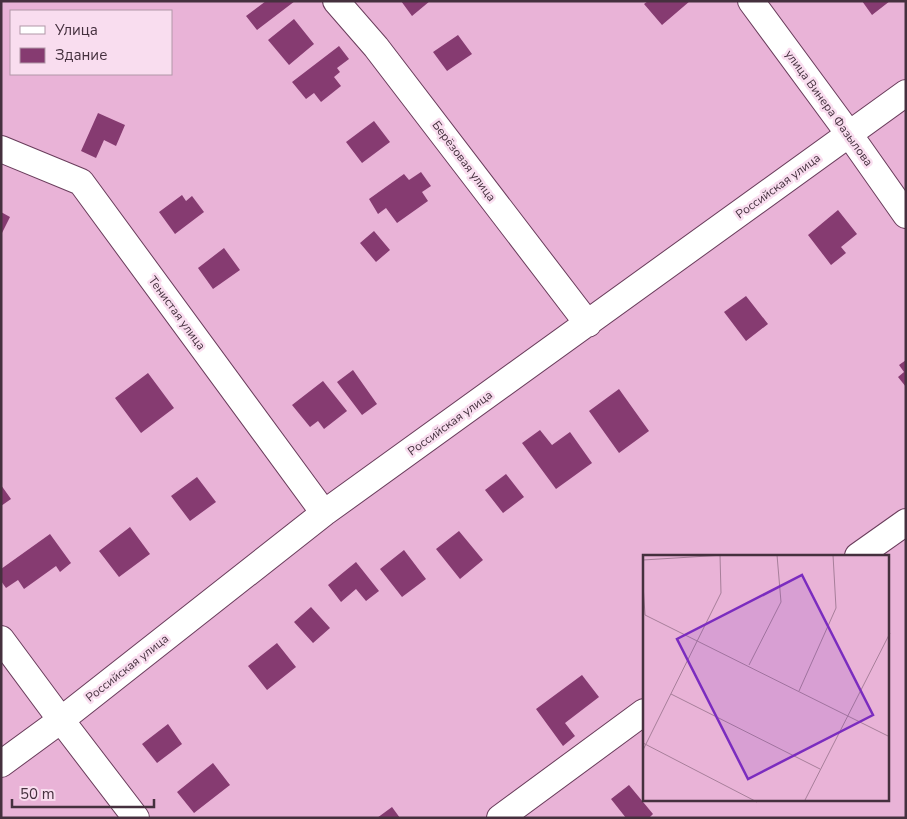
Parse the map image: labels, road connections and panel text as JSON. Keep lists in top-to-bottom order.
{
  "streets": {
    "street": [
      "улица Винера Фазылова",
      "Берёзовая улица",
      "Российская улица",
      "Тенистая улица"
    ]
  },
  "crossings": [
    ["улица Винера Фазылова", "Российская улица"],
    ["Берёзовая улица", "Российская улица"],
    ["Российская улица", "Тенистая улица"]
  ],
  "legend": ["Улица", "Здание"],
  "scale_bar": "50 m"
}
